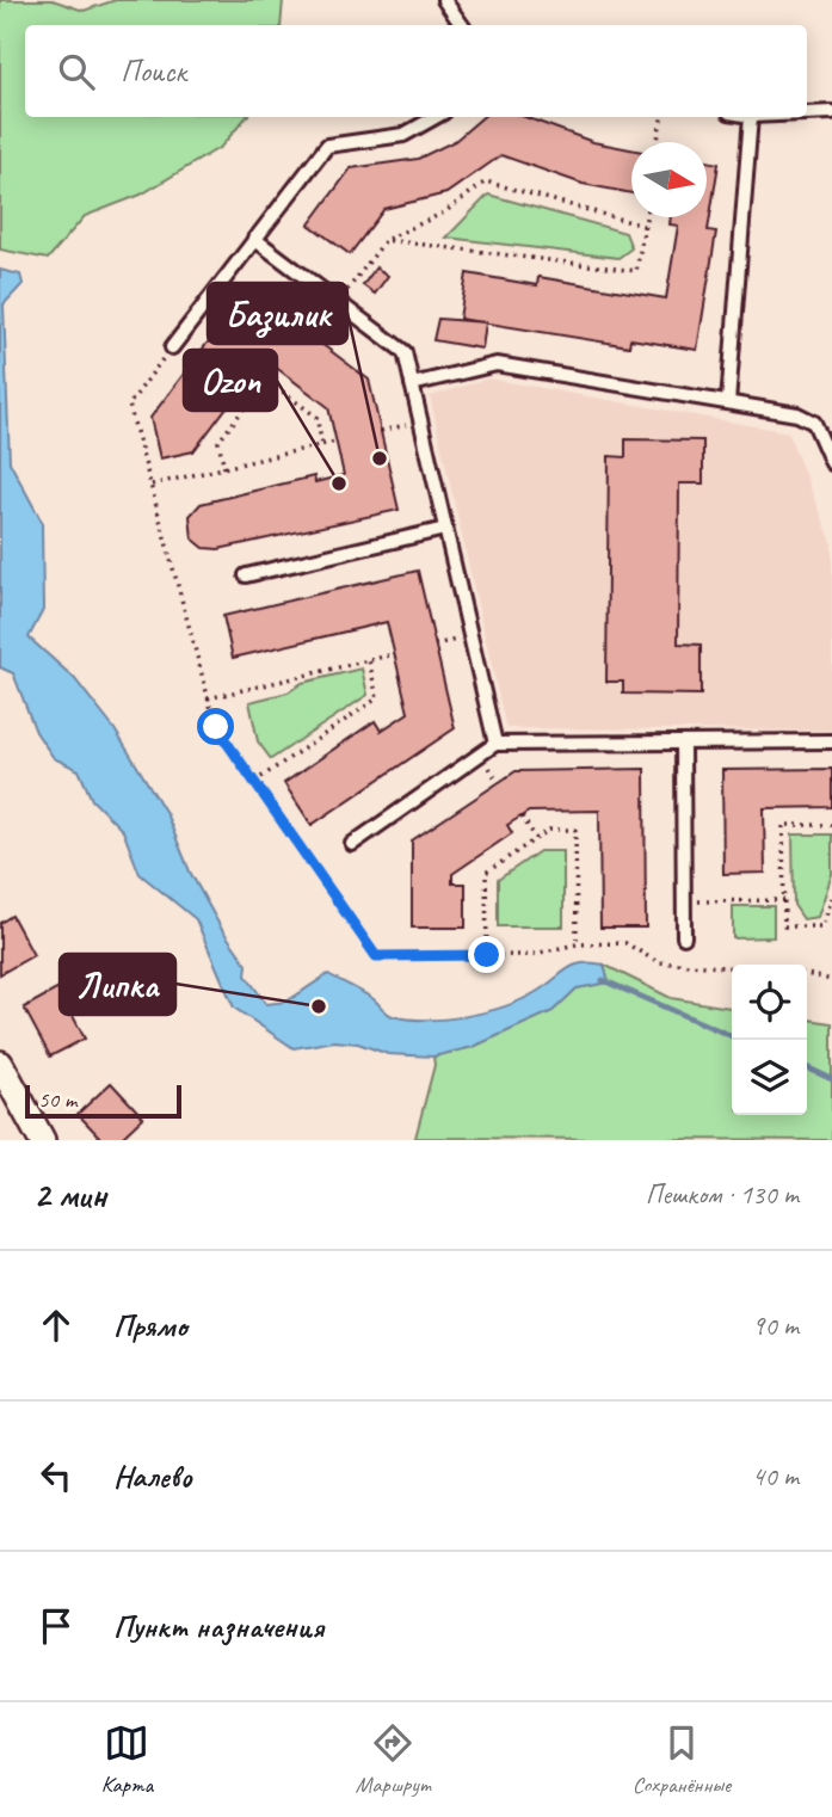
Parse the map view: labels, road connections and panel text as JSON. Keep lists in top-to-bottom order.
{
  "places": ["Базилик", "Ozon", "Липка"],
  "scale_bar": "50 m",
  "north": "right",
  "page": {
    "search": "Поиск",
    "scale": "50 m",
    "heading": ["2 мин", "Пешком · 130 m"],
    "list": [
      ["Прямо", "90 m"],
      ["Налево", "40 m"],
      "Пункт назначения"
    ],
    "nav": ["Карта", "Маршрут", "Сохранённые"]
  }
}
